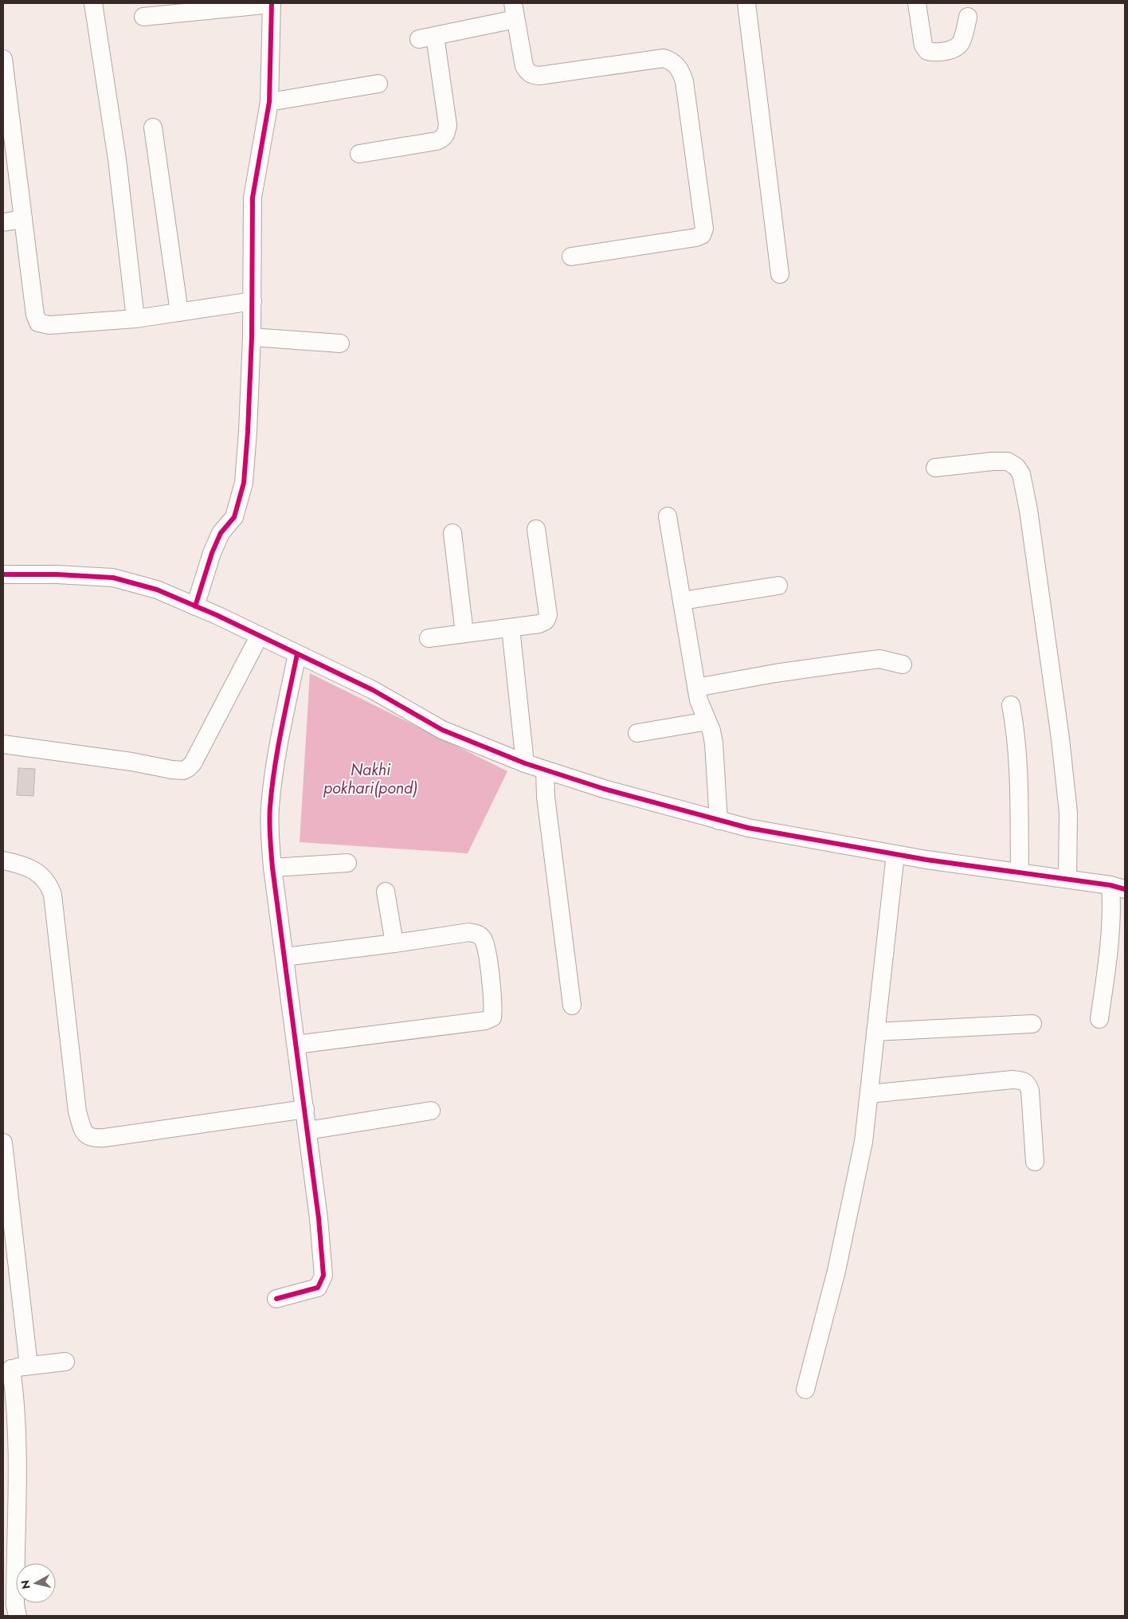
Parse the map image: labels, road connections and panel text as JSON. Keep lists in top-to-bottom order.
{
  "water": ["Nakhi pokhari(pond)"],
  "north": "left"
}
